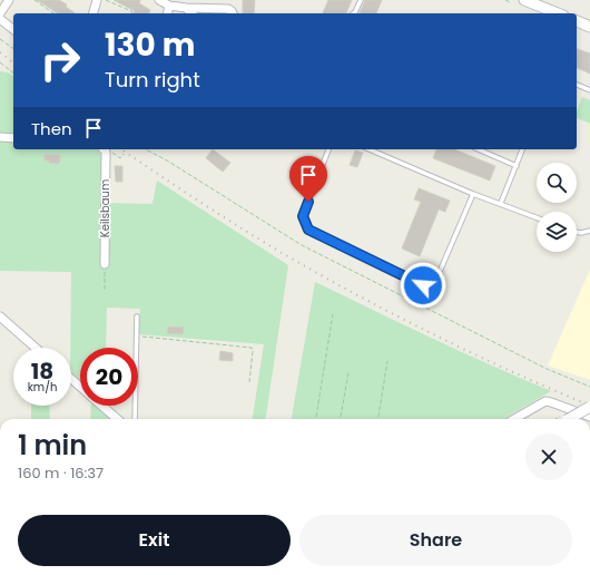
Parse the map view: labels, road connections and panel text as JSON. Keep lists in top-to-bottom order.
{
  "streets": {
    "street": ["Keilsbaum"]
  },
  "page": {
    "turn": ["130 m", "Turn right"],
    "then": "Then",
    "speed": "18 km/h",
    "limit": "20",
    "heading": ["1 min", "160 m · 16:37"],
    "buttons": ["Exit", "Share"]
  }
}
